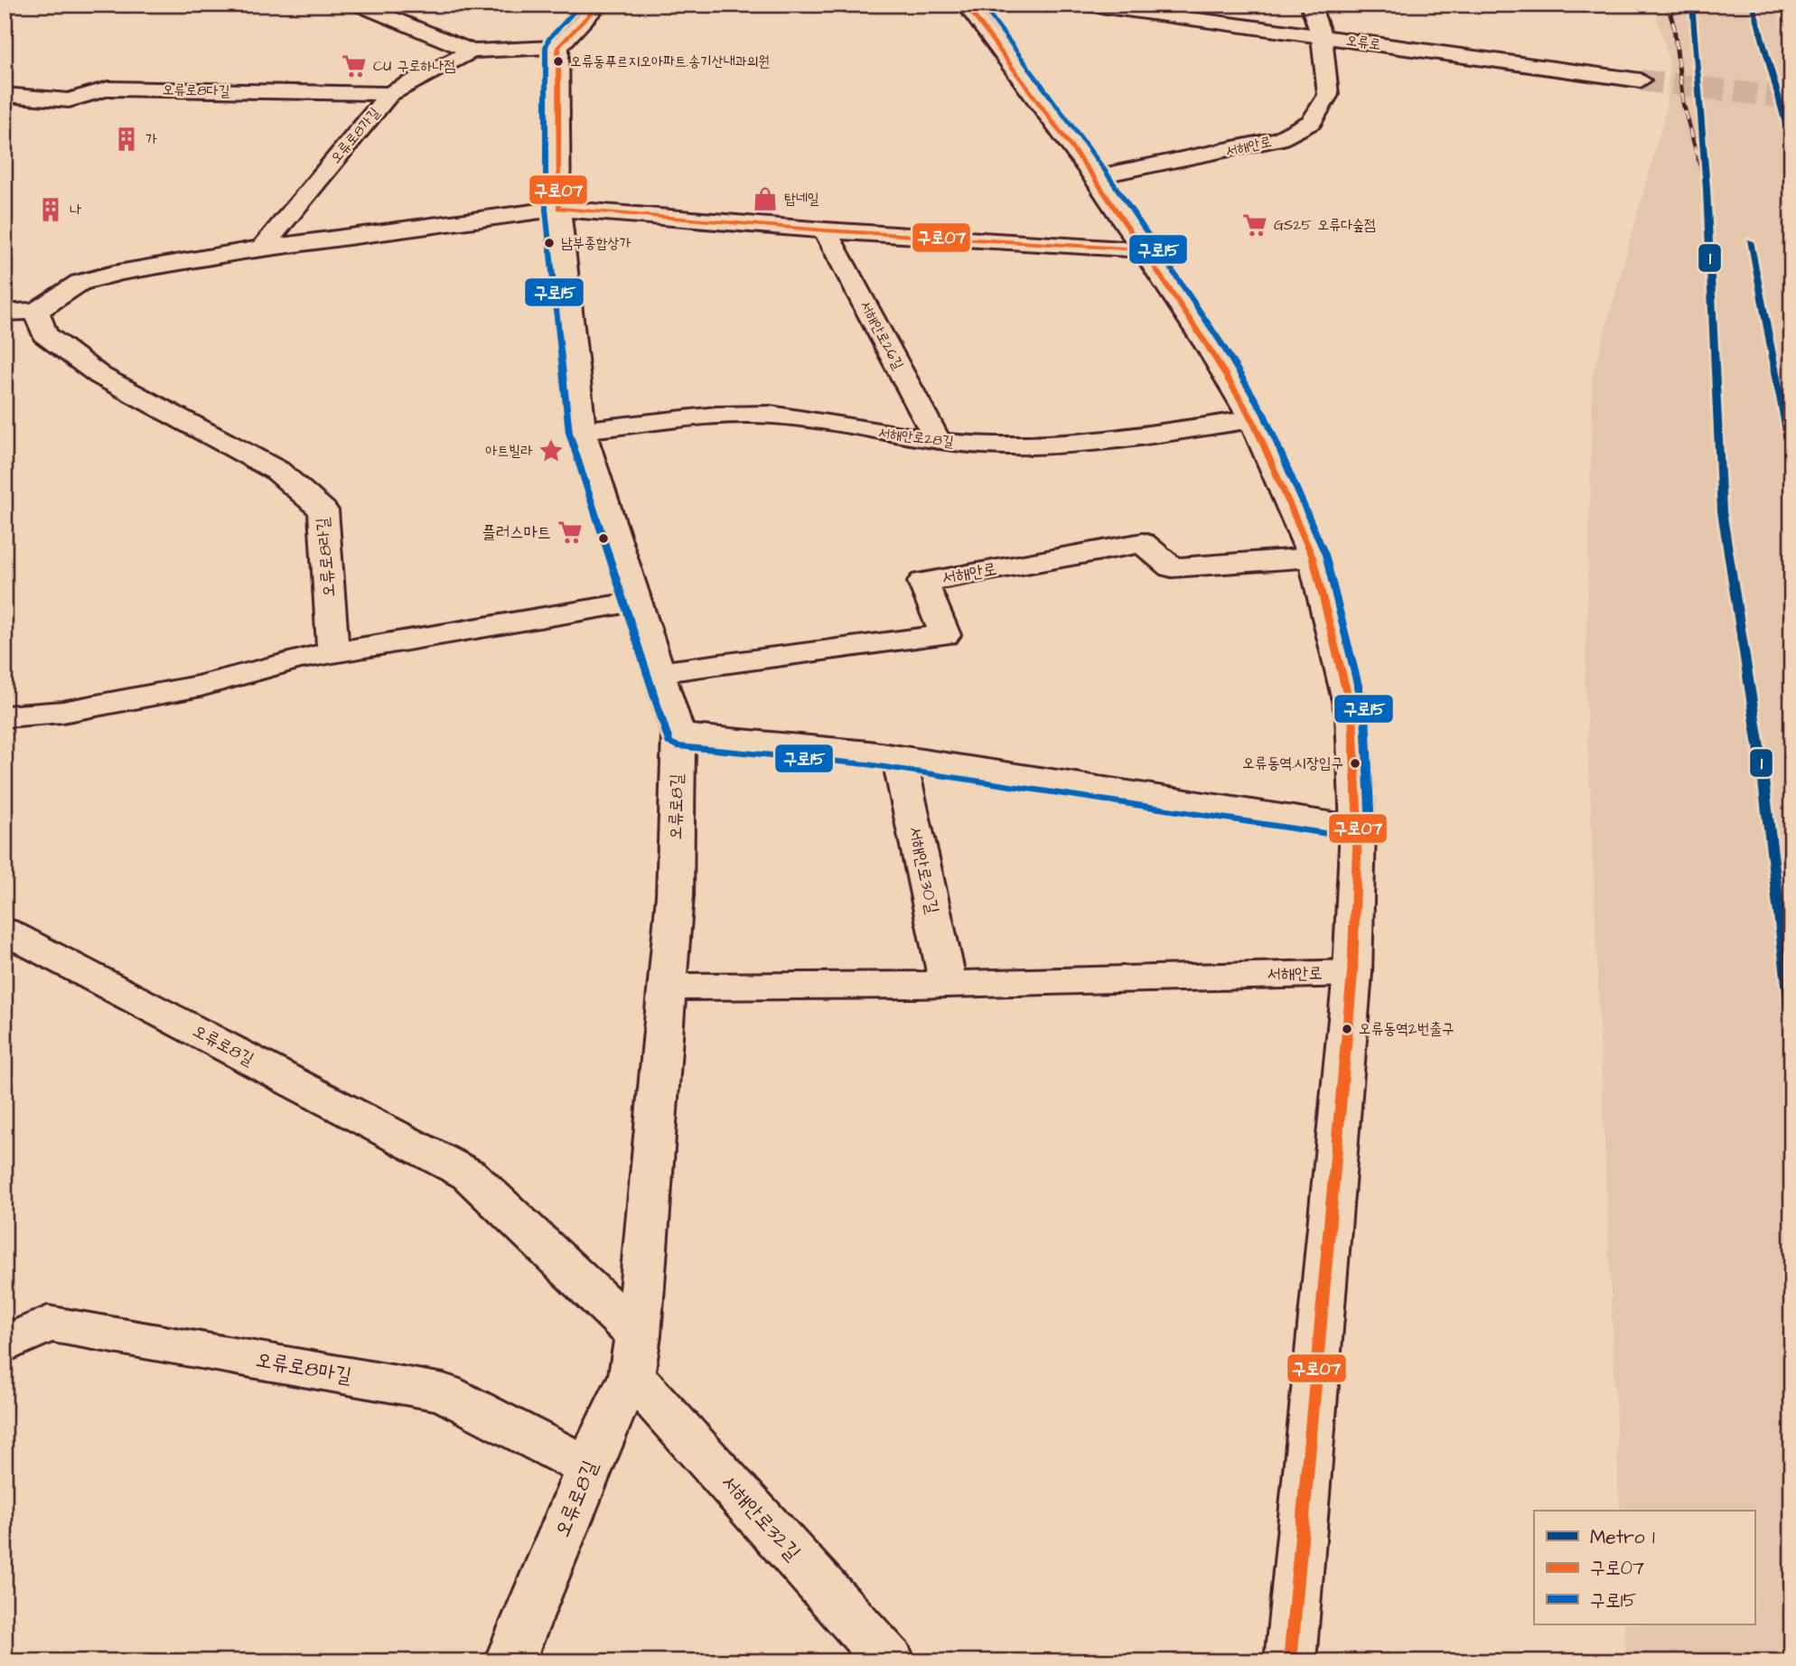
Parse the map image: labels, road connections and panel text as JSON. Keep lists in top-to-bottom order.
{
  "streets": {
    "street": [
      "오류로",
      "오류로8다길",
      "오류로8가길",
      "서해안로",
      "서해안로26길",
      "서해안로28길",
      "오류로8라길",
      "오류로8길",
      "서해안로30길",
      "오류로8마길",
      "서해안로32길"
    ]
  },
  "crossings": [
    ["오류로", "서해안로"],
    ["오류로8다길", "오류로8가길"],
    ["오류로8가길", "오류로8길"],
    ["서해안로", "오류로8길"],
    ["서해안로", "서해안로30길"],
    ["서해안로26길", "서해안로28길"],
    ["서해안로28길", "오류로8길"],
    ["오류로8길", "오류로8마길"],
    ["오류로8길", "서해안로32길"]
  ],
  "places": {
    "other": [
      "오류동푸르지오아파트.송기산내과의원",
      "남부종합상가",
      "오류동역.시장입구",
      "오류동역2번출구"
    ],
    "supermarket": ["CU 구로하나점", "GS25 오류다숲점", "플러스마트"],
    "building": ["가", "나"],
    "shop": ["탑네일"],
    "place": ["아트빌라"]
  },
  "lines": ["metro line 1", "transit line 구로07", "transit line 구로15"],
  "legend": ["Metro 1", "구로07", "구로15"]
}
